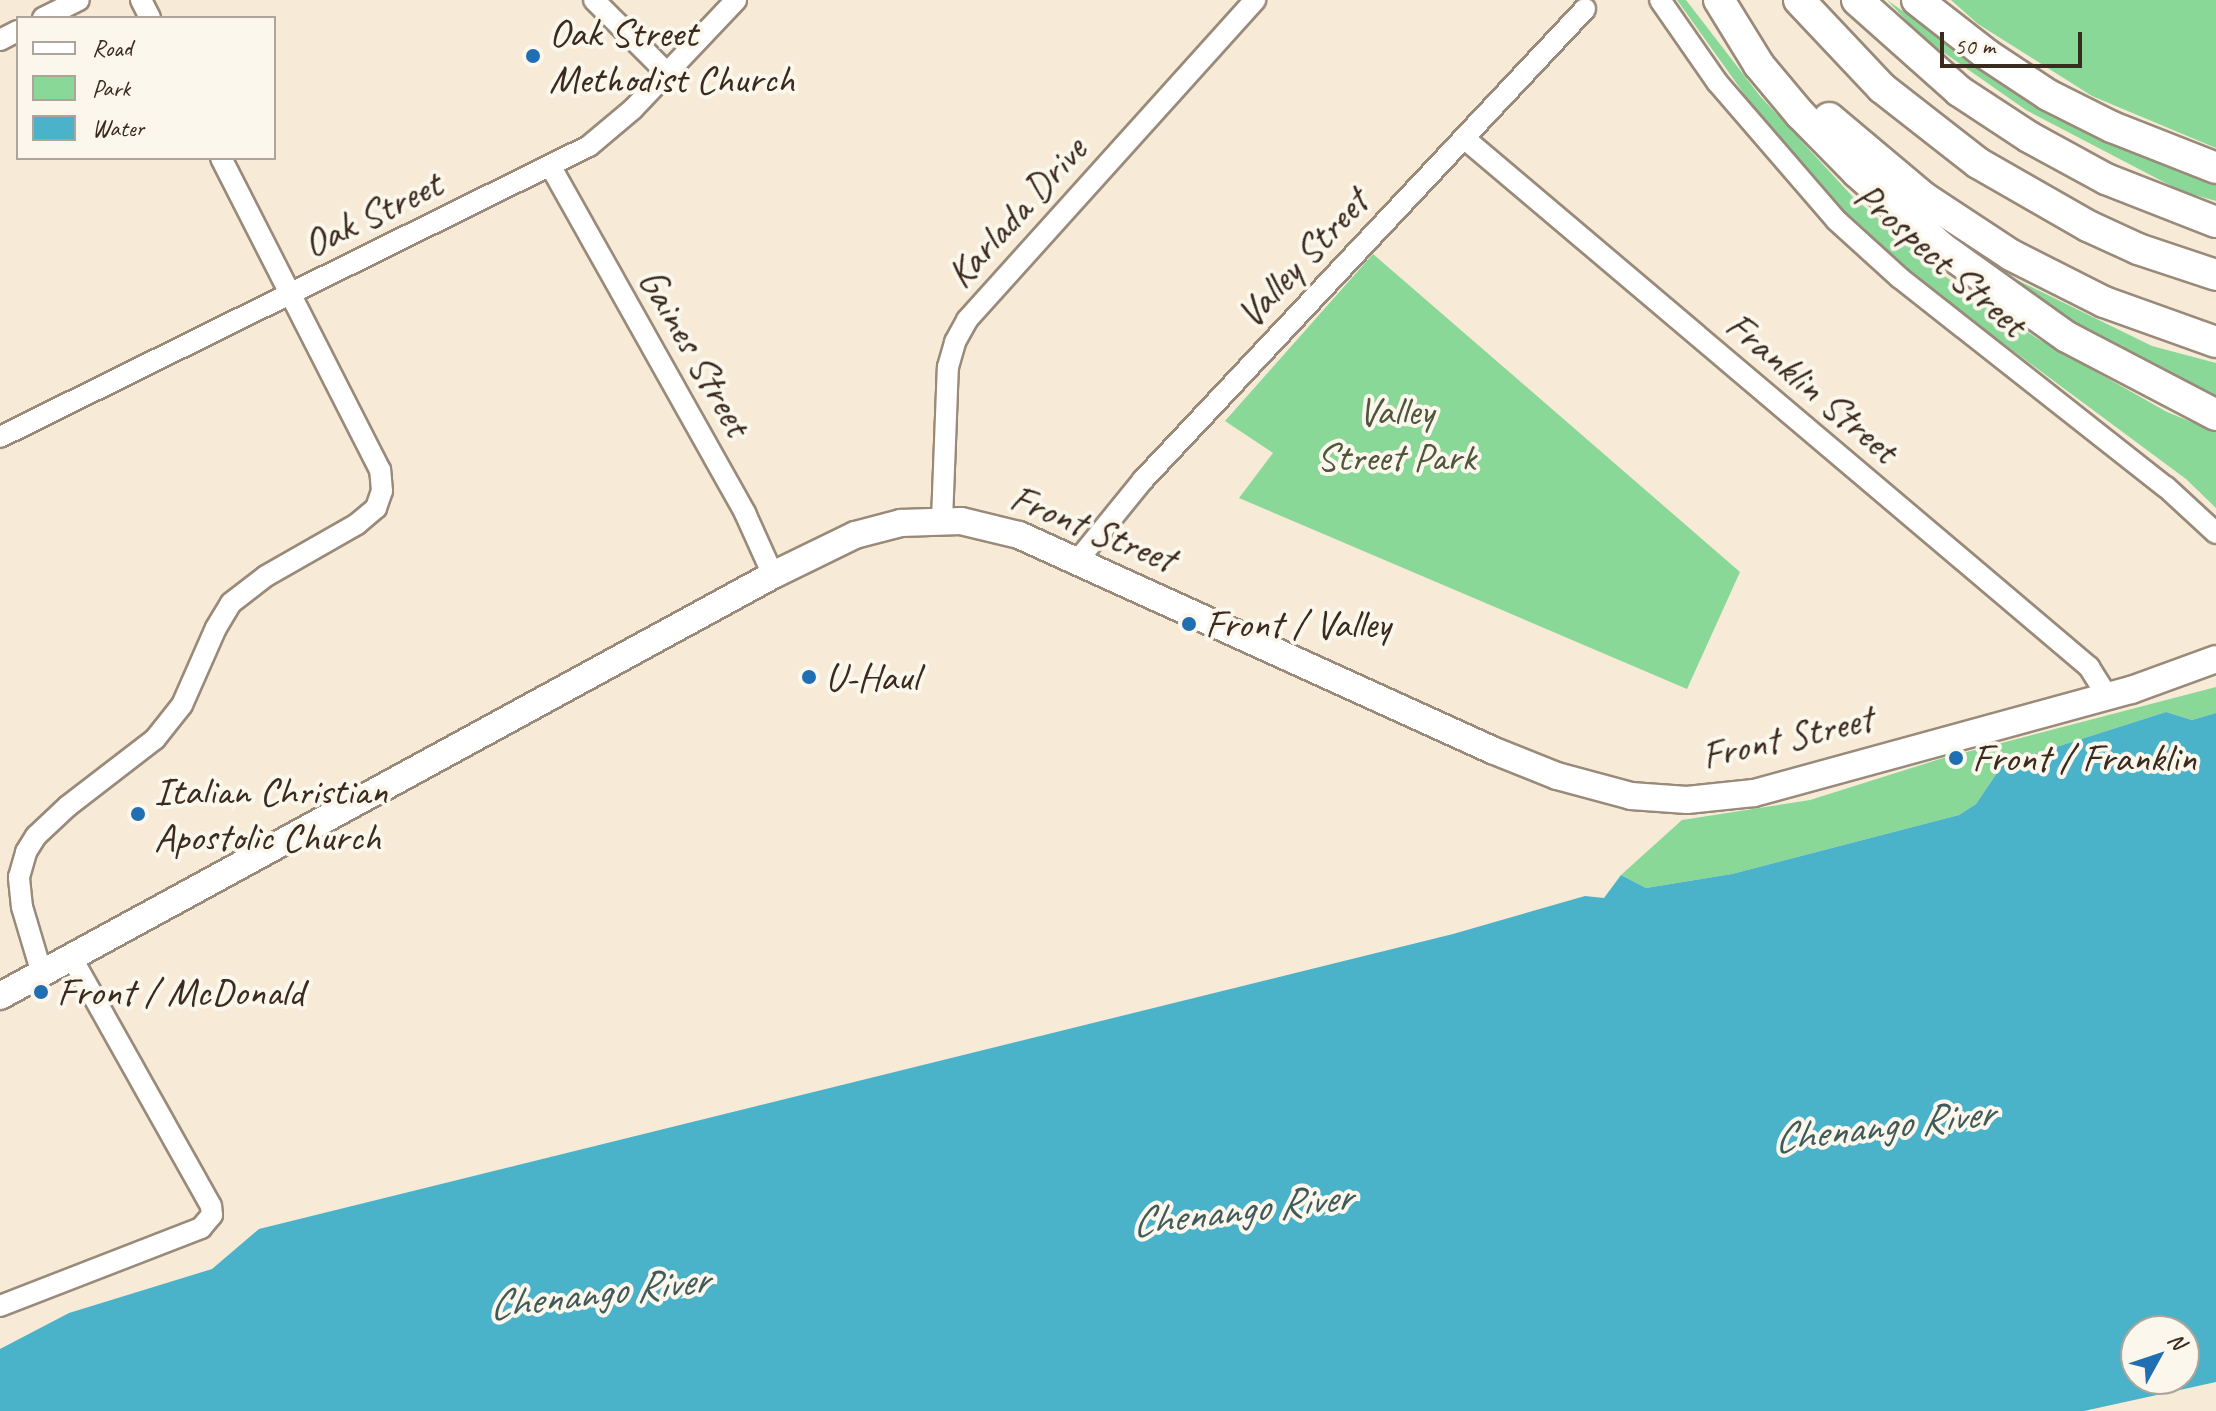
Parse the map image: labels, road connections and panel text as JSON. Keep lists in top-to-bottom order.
{
  "streets": {
    "main road": ["Front Street"],
    "street": [
      "Karlada Drive",
      "Oak Street",
      "Valley Street",
      "Prospect Street",
      "Gaines Street",
      "Franklin Street"
    ]
  },
  "crossings": [
    ["Karlada Drive", "Front Street"],
    ["Oak Street", "Gaines Street"],
    ["Valley Street", "Franklin Street"],
    ["Valley Street", "Front Street"],
    ["Gaines Street", "Front Street"],
    ["Franklin Street", "Front Street"]
  ],
  "water": ["Chenango River"],
  "parks": ["Valley Street Park"],
  "places": [
    "Oak Street Methodist Church",
    "Front / Valley",
    "U-Haul",
    "Front / Franklin",
    "Italian Christian Apostolic Church",
    "Front / McDonald"
  ],
  "legend": ["Road", "Park", "Water"],
  "scale_bar": "50 m",
  "north": "top right"
}
